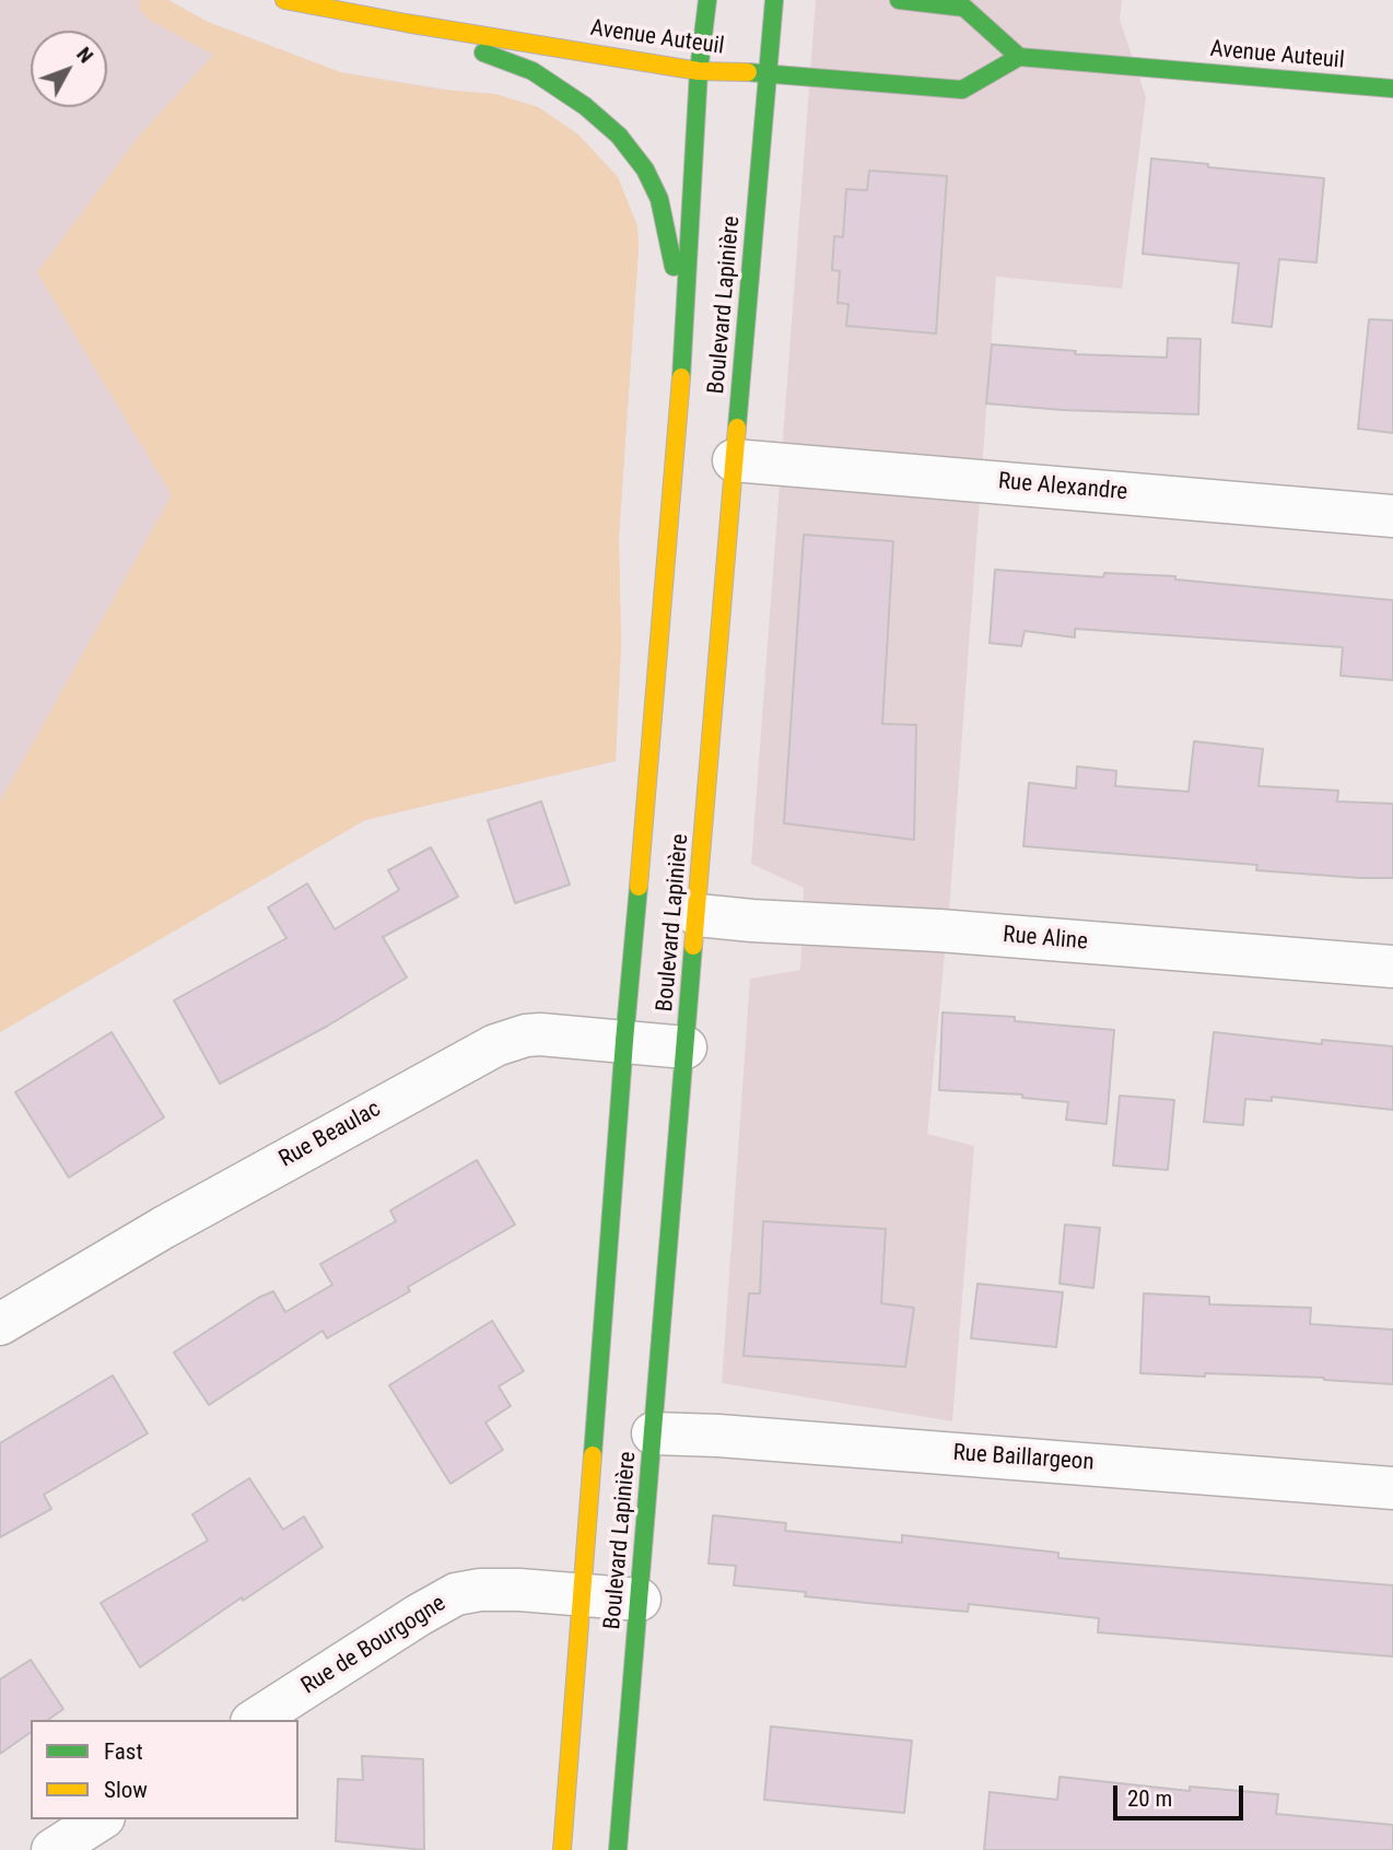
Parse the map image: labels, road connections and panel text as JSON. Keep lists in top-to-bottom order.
{
  "streets": {
    "main road": ["Avenue Auteuil", "Boulevard Lapinière"],
    "street": [
      "Rue Alexandre",
      "Rue Aline",
      "Rue Beaulac",
      "Rue Baillargeon",
      "Rue de Bourgogne"
    ]
  },
  "crossings": [
    ["Avenue Auteuil", "Boulevard Lapinière"],
    ["Boulevard Lapinière", "Rue Alexandre"],
    ["Boulevard Lapinière", "Rue Aline"],
    ["Boulevard Lapinière", "Rue Beaulac"],
    ["Boulevard Lapinière", "Rue Baillargeon"],
    ["Boulevard Lapinière", "Rue de Bourgogne"]
  ],
  "legend": ["Fast", "Slow"],
  "scale_bar": "20 m",
  "north": "top right"
}
